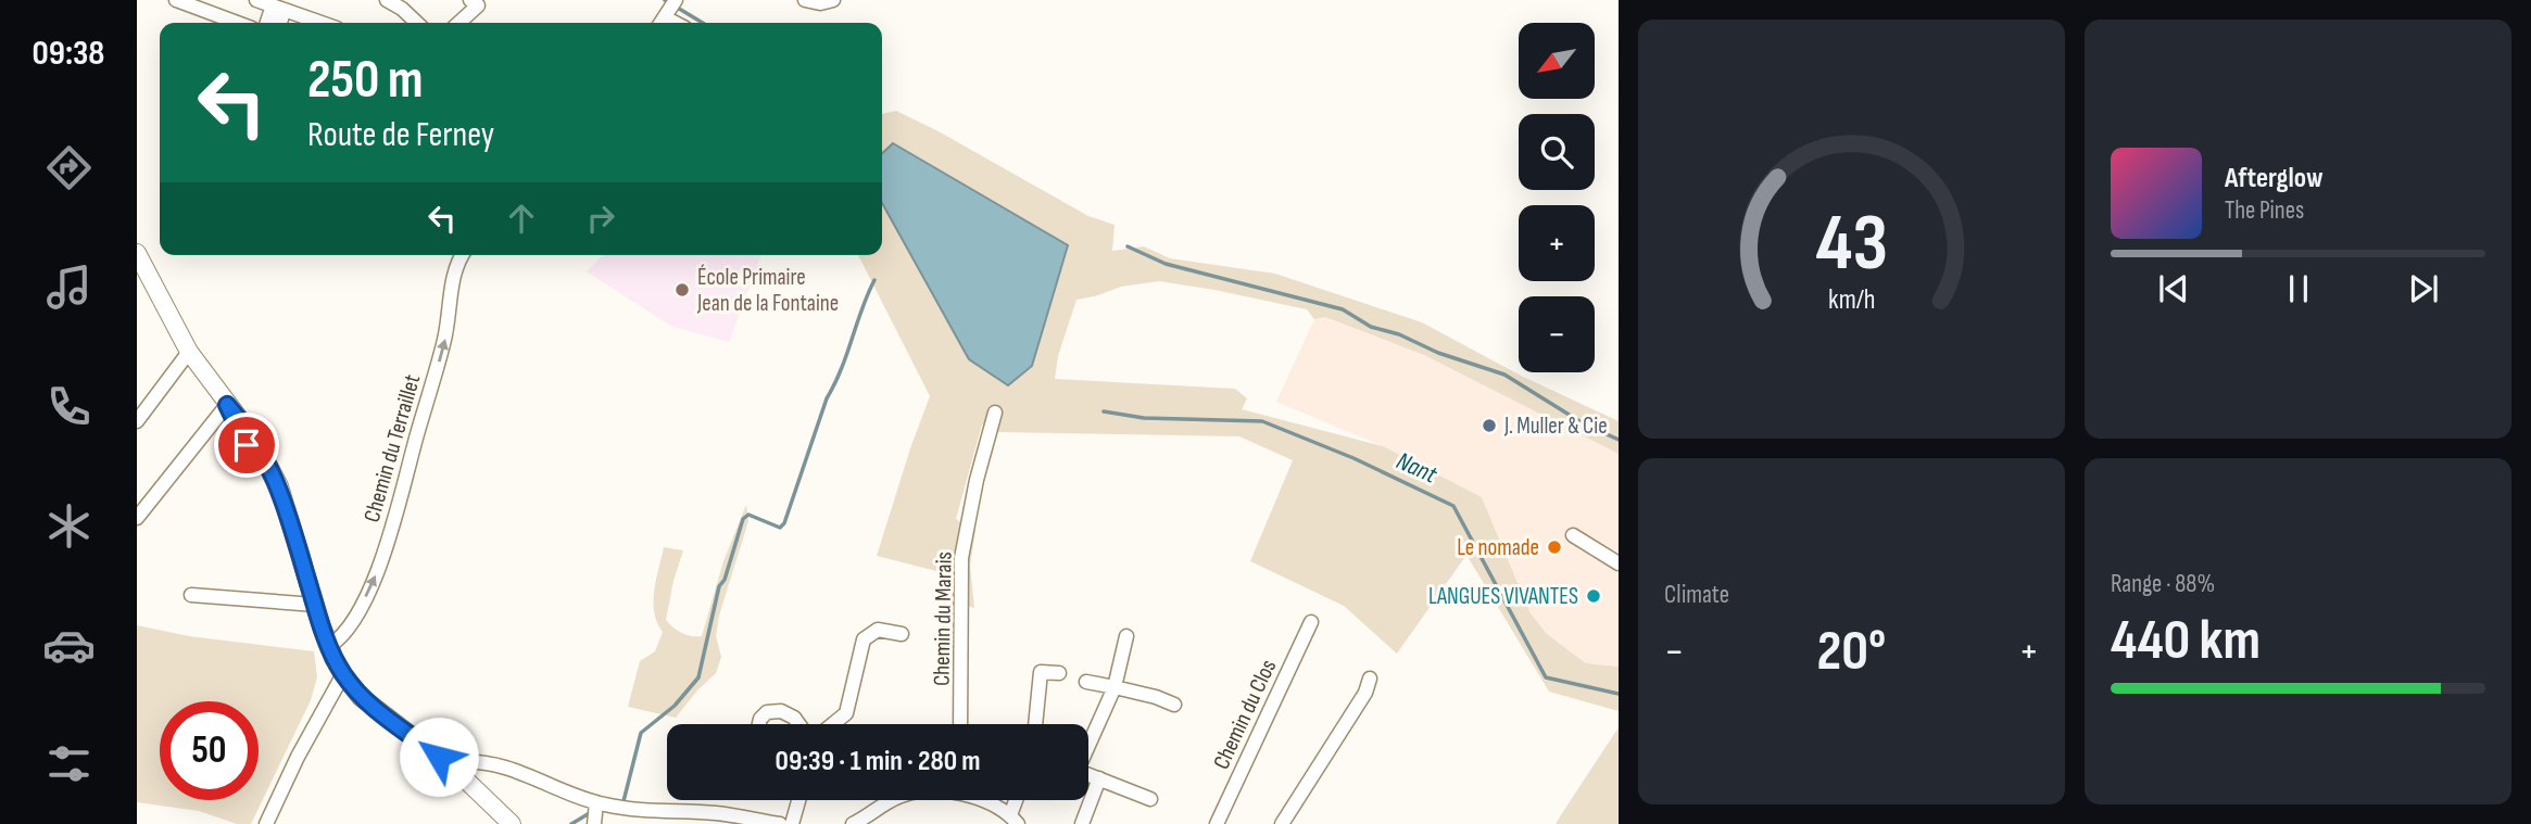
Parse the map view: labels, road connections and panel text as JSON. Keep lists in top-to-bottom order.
{
  "streets": {
    "street": ["Chemin du Terraillet", "Chemin du Marais", "Chemin du Clos"]
  },
  "one_way": ["Chemin du Terraillet"],
  "water": ["Nant"],
  "places": [
    "École Primaire Jean de la Fontaine",
    "J. Muller & Cie",
    "Le nomade",
    "LANGUES VIVANTES"
  ],
  "north": "bottom left",
  "page": {
    "tabs": "09:38",
    "map_buttons": ["+", "−"],
    "turn": ["250 m", "Route de Ferney"],
    "song": ["Afterglow", "The Pines"],
    "tile": [
      "Climate",
      ["Range · 88%", "440 km"]
    ],
    "heat": ["−", "20°", "+"],
    "limit": "50",
    "trip": "09:39 · 1 min · 280 m",
    "gauge": ["43", "km/h"]
  }
}
